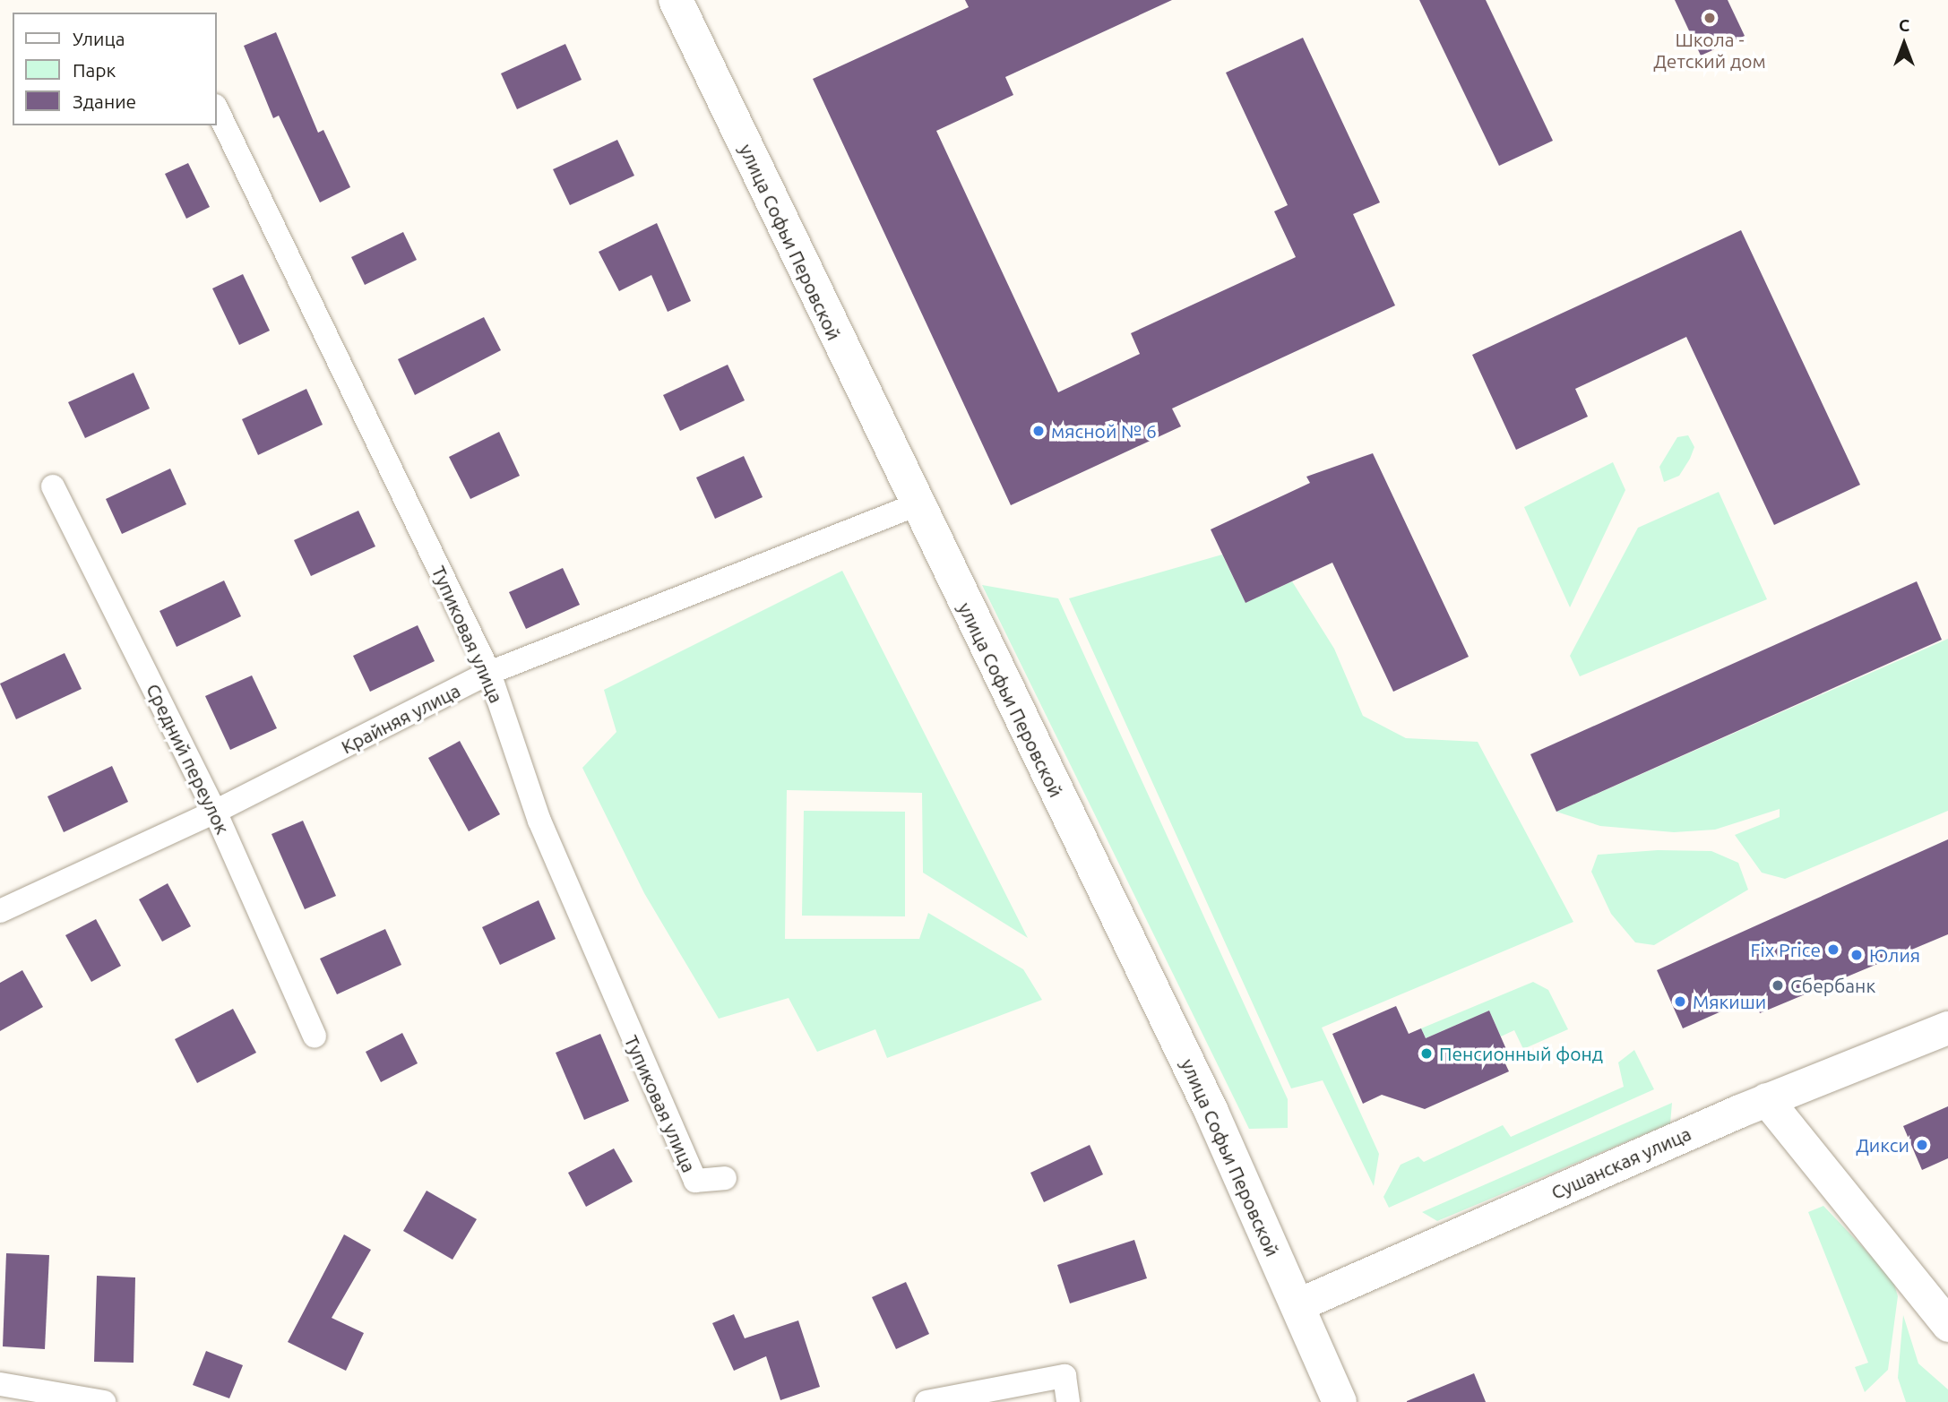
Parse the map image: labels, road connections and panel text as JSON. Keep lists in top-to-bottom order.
{
  "streets": {
    "main road": ["улица Софьи Перовской", "Сушанская улица"],
    "street": ["Тупиковая улица", "Крайняя улица", "Средний переулок"]
  },
  "crossings": [
    ["улица Софьи Перовской", "Крайняя улица"],
    ["улица Софьи Перовской", "Сушанская улица"],
    ["Тупиковая улица", "Крайняя улица"],
    ["Крайняя улица", "Средний переулок"]
  ],
  "places": [
    "Школа - Детский дом",
    "мясной № 6",
    "Fix Price",
    "Юлия",
    "Сбербанк",
    "Мякиши",
    "Пенсионный фонд",
    "Дикси"
  ],
  "legend": ["Улица", "Парк", "Здание"],
  "north": "top"
}
